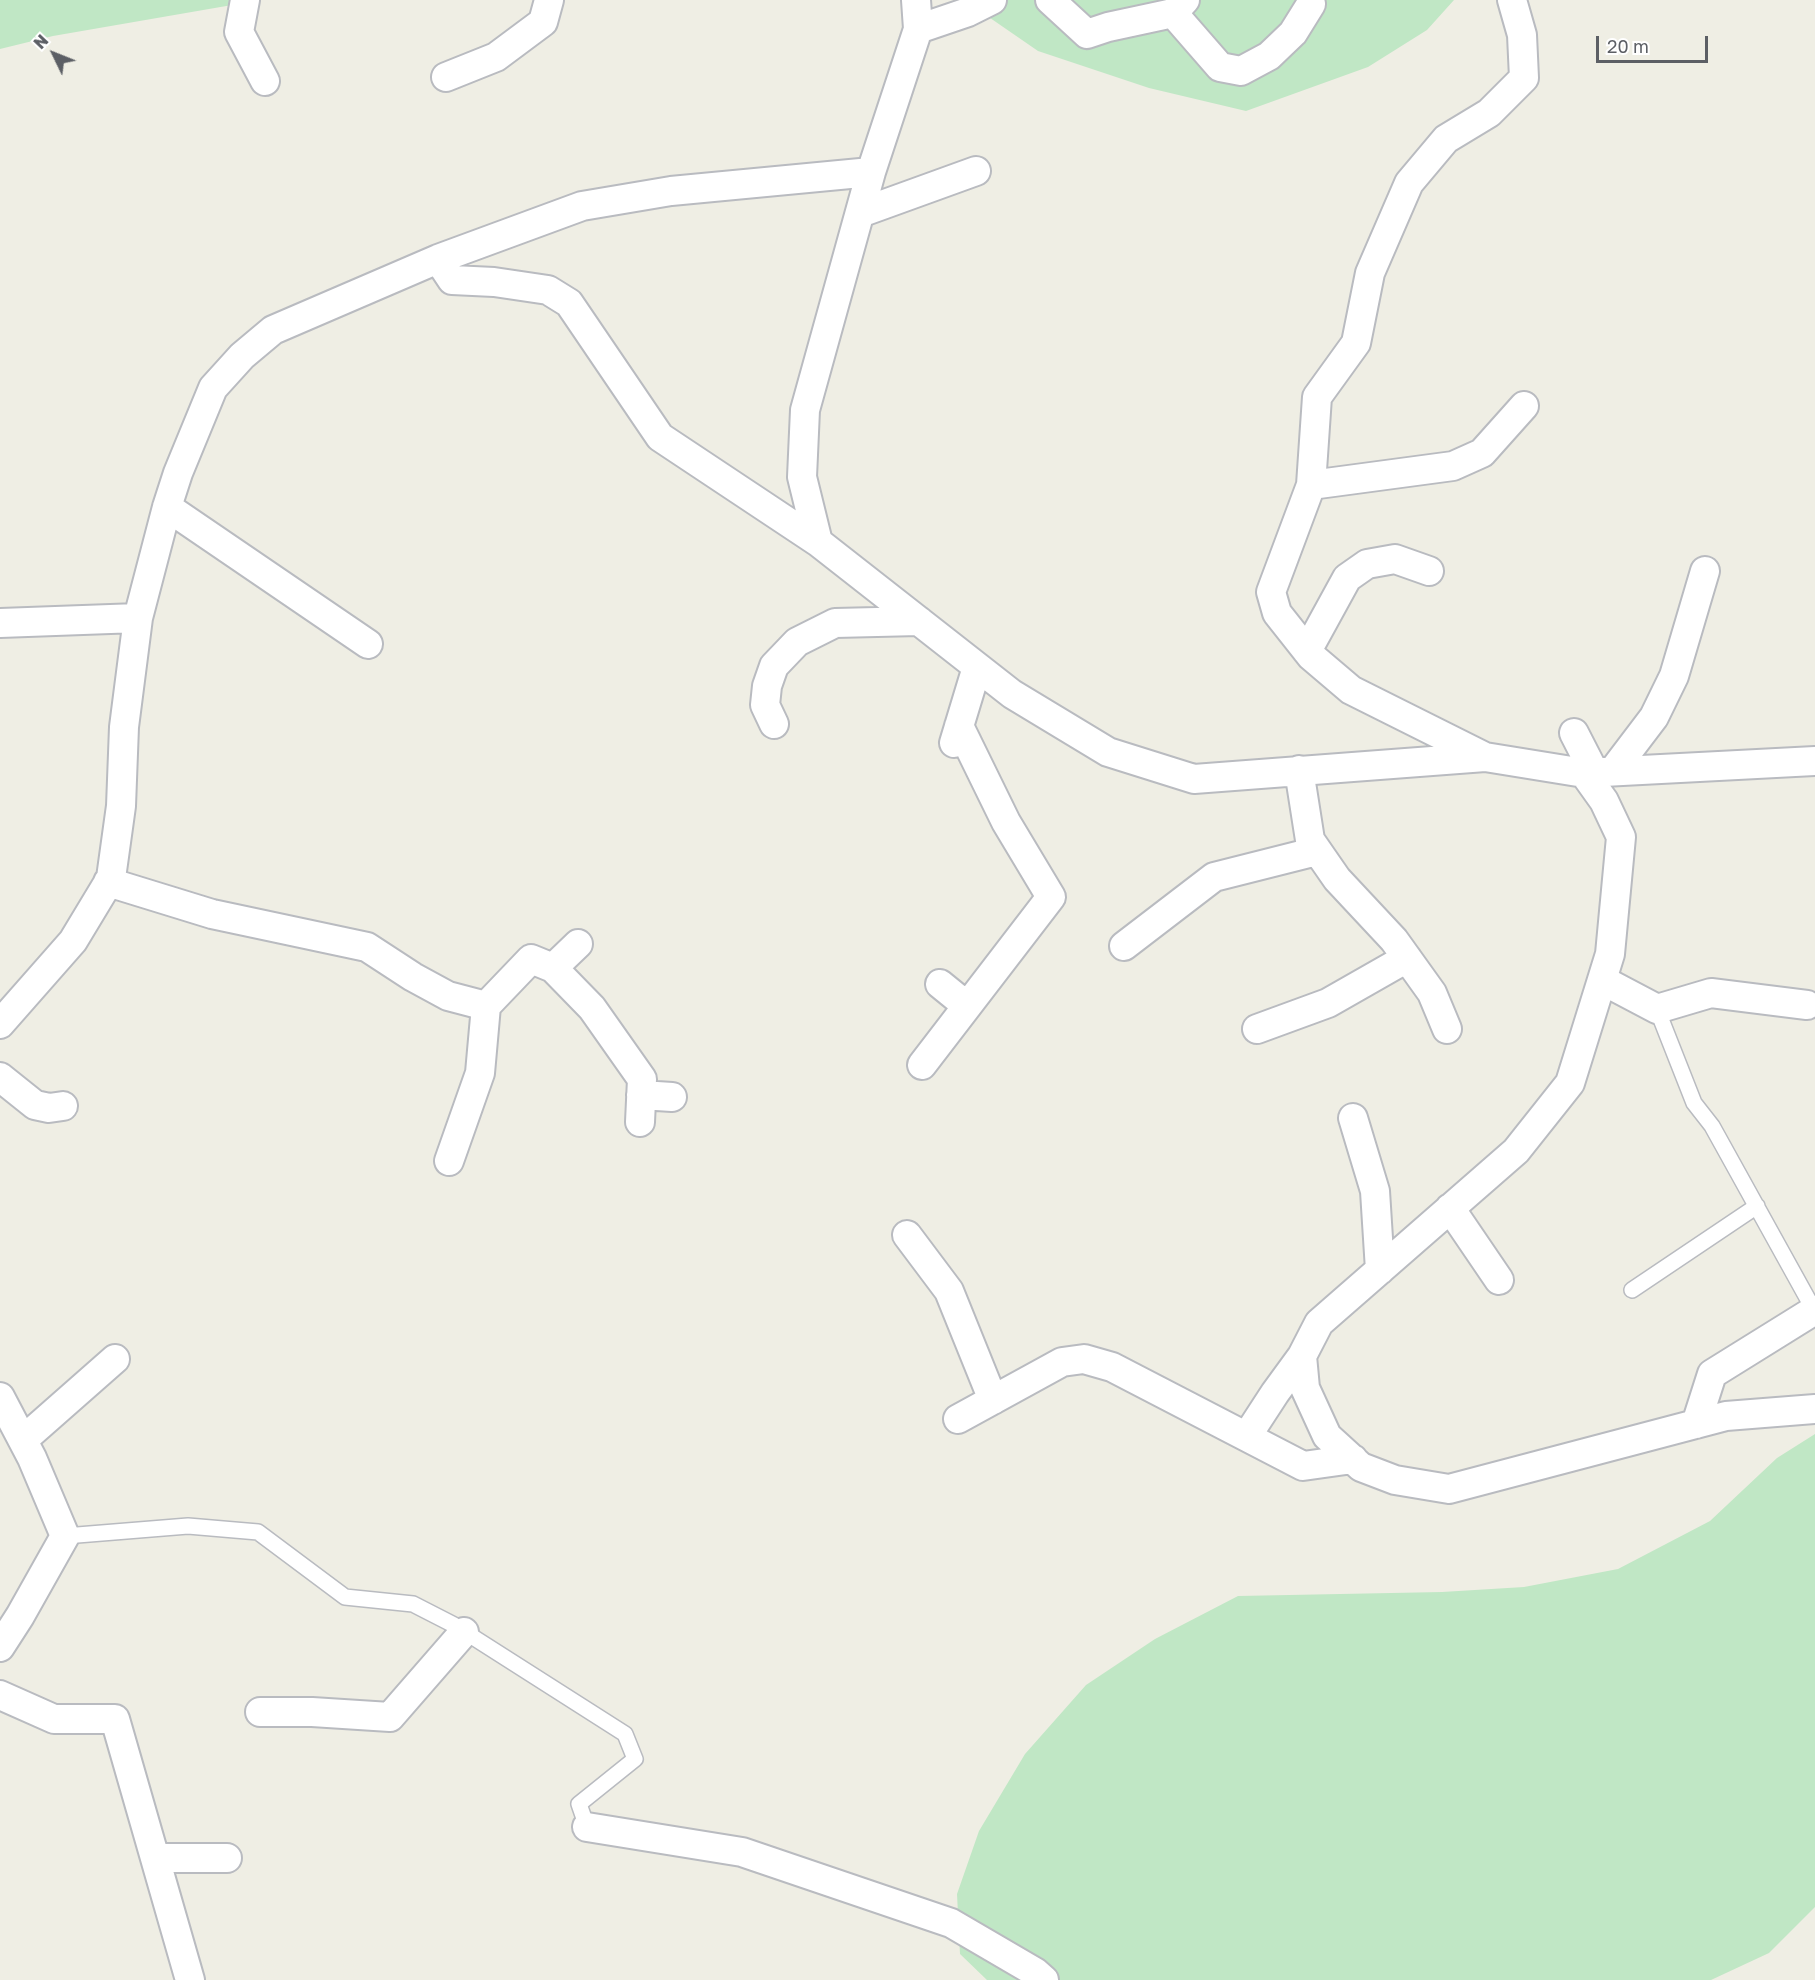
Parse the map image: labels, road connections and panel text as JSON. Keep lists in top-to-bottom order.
{
  "scale_bar": "20 m",
  "north": "top left"
}
